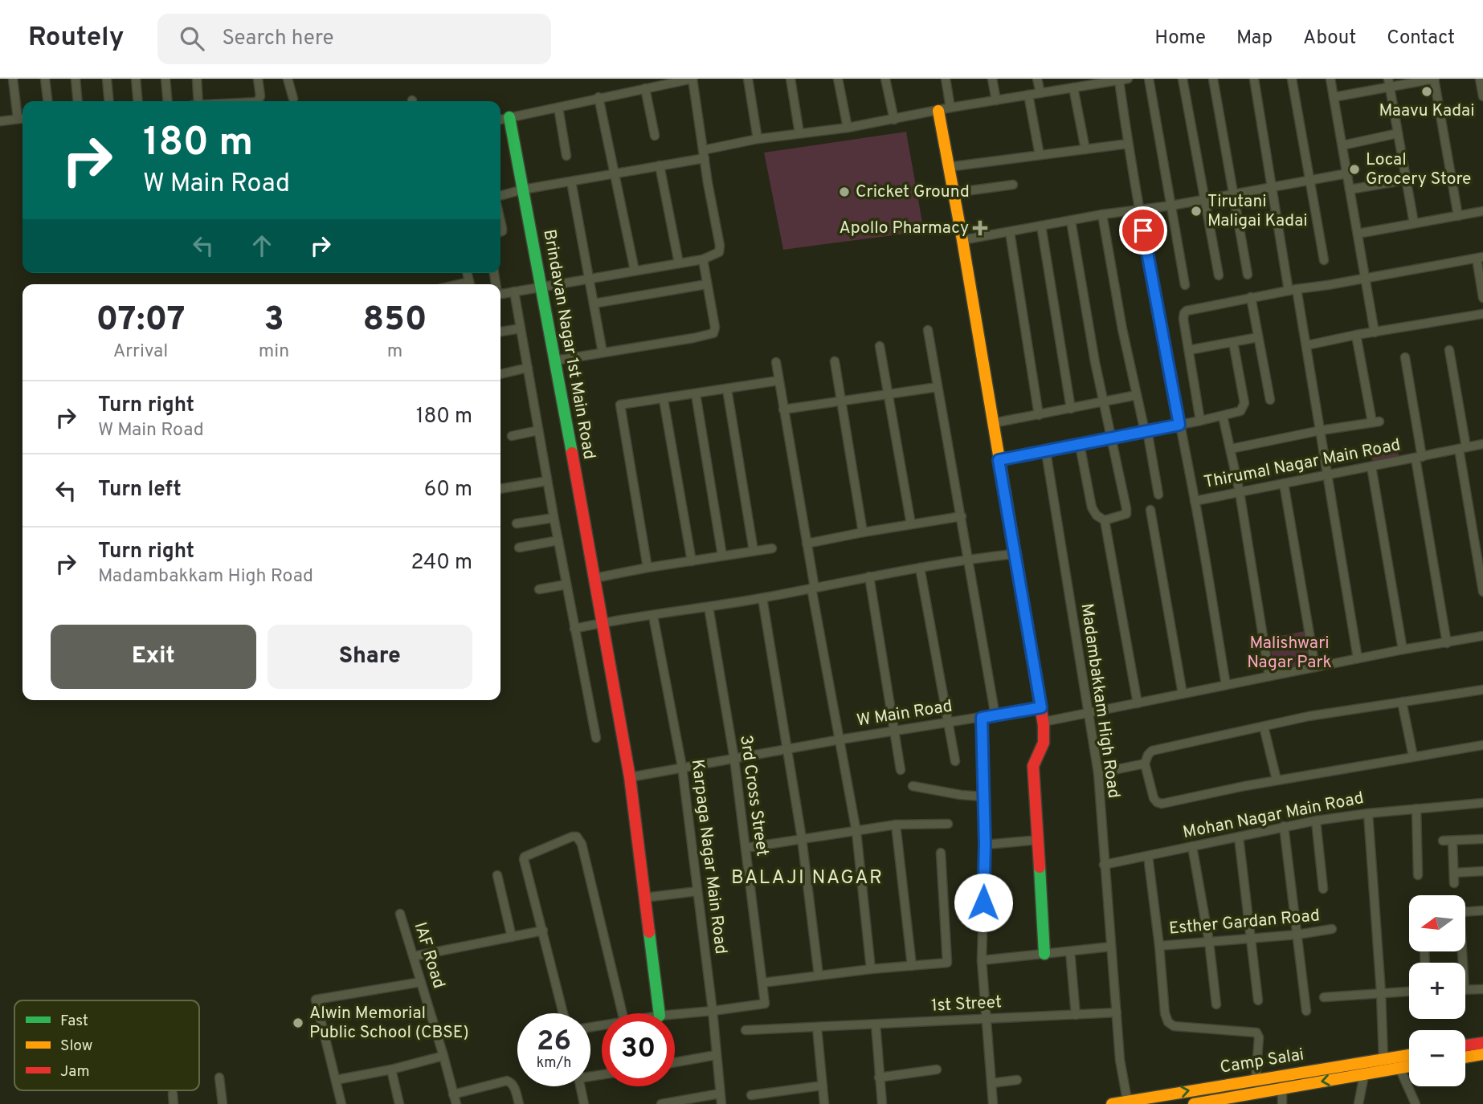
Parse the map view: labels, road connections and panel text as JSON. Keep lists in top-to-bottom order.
{
  "streets": {
    "street": [
      "Brindavan Nagar 1st Main Road",
      "Thirumal Nagar Main Road",
      "Madambakkam High Road",
      "W Main Road",
      "3rd Cross Street",
      "Mohan Nagar Main Road",
      "Karpaga Nagar Main Road",
      "Esther Gardan Road",
      "IAF Road",
      "1st Street",
      "Camp Salai"
    ]
  },
  "crossings": [
    ["Brindavan Nagar 1st Main Road", "W Main Road"],
    ["Madambakkam High Road", "Mohan Nagar Main Road"],
    ["Madambakkam High Road", "1st Street"],
    ["Madambakkam High Road", "Camp Salai"],
    ["W Main Road", "3rd Cross Street"],
    ["W Main Road", "Karpaga Nagar Main Road"],
    ["3rd Cross Street", "Karpaga Nagar Main Road"]
  ],
  "districts": ["BALAJI NAGAR"],
  "parks": ["Malishwari Nagar Park"],
  "places": {
    "other": [
      "Maavu Kadai",
      "Local Grocery Store",
      "Cricket Ground",
      "Tirutani Maligai Kadai",
      "Alwin Memorial Public School (CBSE)"
    ],
    "health": ["Apollo Pharmacy"]
  },
  "legend": ["Fast", "Slow", "Jam"],
  "north": "left",
  "page": {
    "header": "Routely",
    "search": "Search here",
    "nav": [
      "Home",
      "Map",
      "About",
      "Contact"
    ],
    "turn": ["180 m", "W Main Road"],
    "eta": [
      "07:07",
      "Arrival",
      "3",
      "min",
      "850",
      "m"
    ],
    "list": [
      {
        "name": "Turn right",
        "note": "W Main Road",
        "value": "180 m"
      },
      {
        "name": "Turn left",
        "value": "60 m"
      },
      {
        "name": "Turn right",
        "note": "Madambakkam High Road",
        "value": "240 m"
      }
    ],
    "buttons": ["Exit", "Share"],
    "map_buttons": ["+", "−"],
    "speed": "26 km/h",
    "limit": "30"
  }
}
